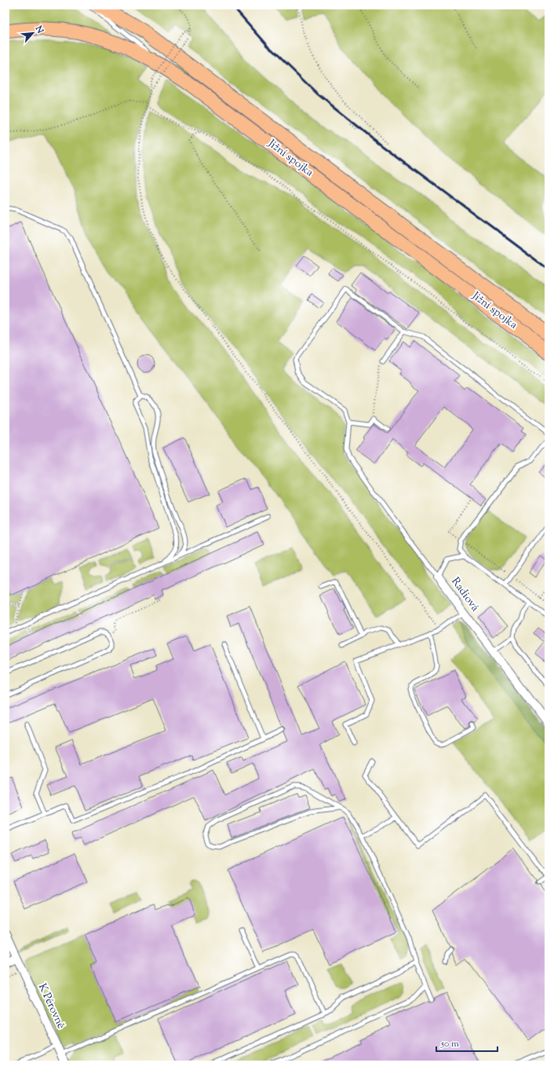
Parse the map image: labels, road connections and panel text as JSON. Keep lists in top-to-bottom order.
{
  "streets": {
    "highway": ["Jižní spojka"],
    "street": ["Radiová", "K Pérovně"]
  },
  "scale_bar": "50 m",
  "north": "top right"
}
